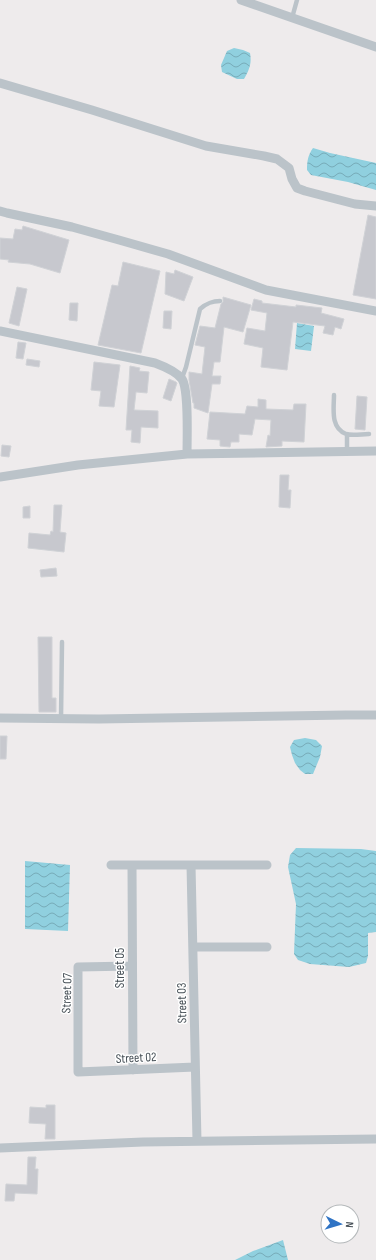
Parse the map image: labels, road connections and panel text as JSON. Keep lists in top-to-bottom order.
{
  "streets": {
    "street": [
      "Street 05",
      "Street 07",
      "Street 03",
      "Street 02"
    ]
  },
  "crossings": [
    ["Street 05", "Street 07"],
    ["Street 05", "Street 02"],
    ["Street 07", "Street 02"],
    ["Street 03", "Street 02"]
  ],
  "north": "right"
}
